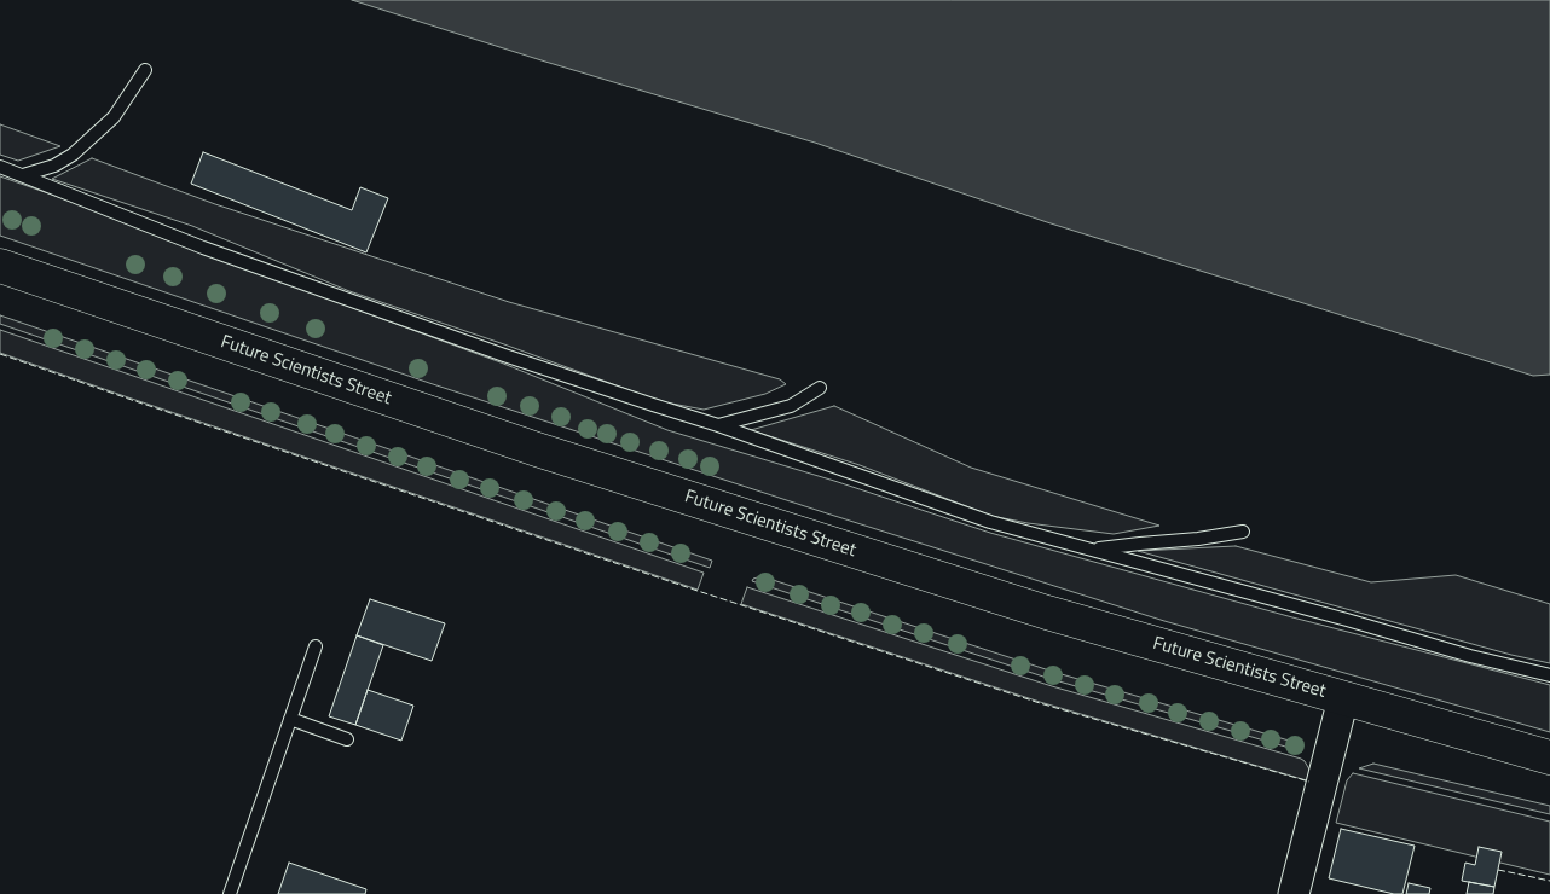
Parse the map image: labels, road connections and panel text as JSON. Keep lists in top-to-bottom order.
{
  "streets": {
    "main road": ["Future Scientists Street"]
  }
}
